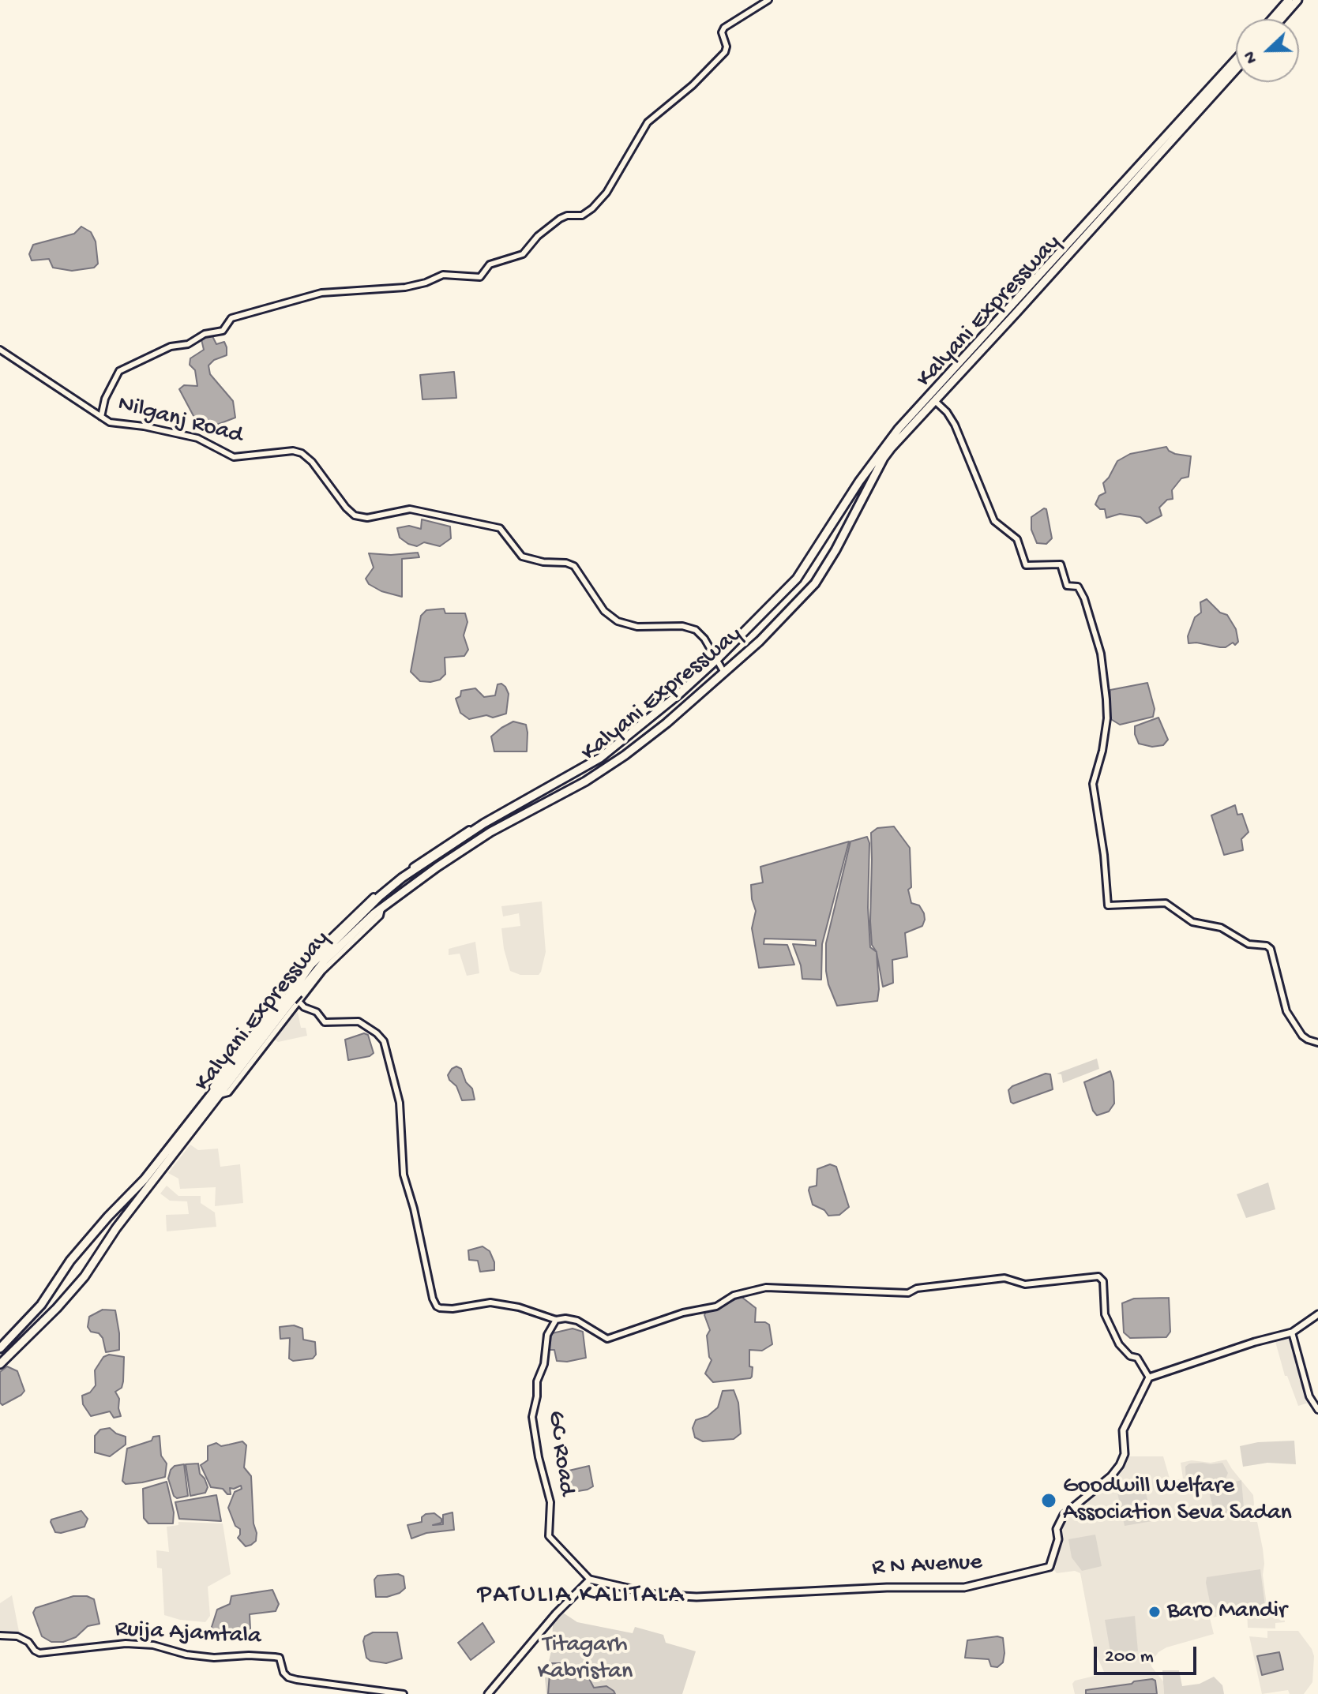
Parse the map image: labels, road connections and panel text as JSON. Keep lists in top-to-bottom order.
{
  "streets": {
    "highway": ["Kalyani Expressway"],
    "main road": ["R N Avenue"],
    "street": ["Nilganj Road", "GC Road", "Ruija Ajamtala"]
  },
  "crossings": [
    ["Kalyani Expressway", "Nilganj Road"],
    ["GC Road", "R N Avenue"]
  ],
  "districts": ["PATULIA KALITALA"],
  "parks": ["Titagarh Kabristan"],
  "places": ["Goodwill Welfare Association Seva Sadan", "Baro Mandir"],
  "scale_bar": "200 m",
  "north": "left"
}
